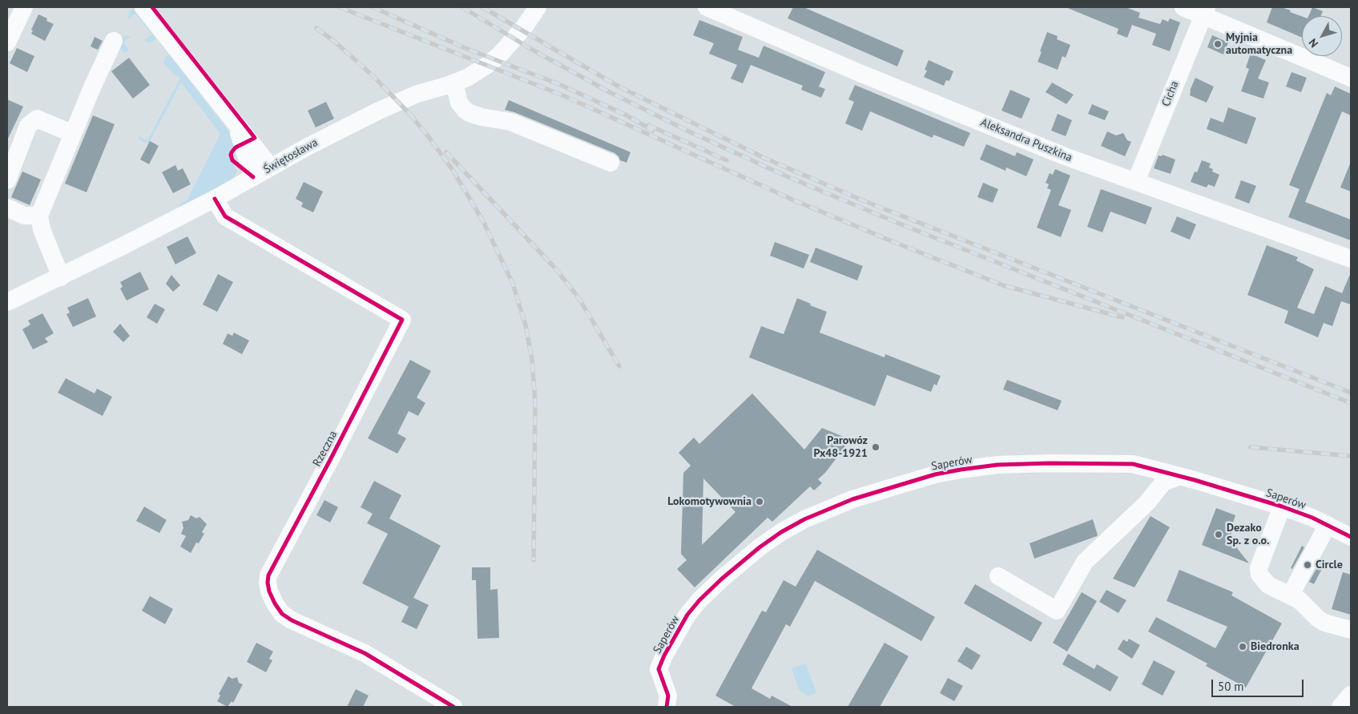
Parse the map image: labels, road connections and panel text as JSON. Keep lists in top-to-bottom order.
{
  "streets": {
    "street": [
      "Cicha",
      "Aleksandra Puszkina",
      "Świętosława",
      "Rzeczna",
      "Saperów"
    ]
  },
  "crossings": [
    ["Cicha", "Aleksandra Puszkina"],
    ["Świętosława", "Rzeczna"]
  ],
  "places": [
    "Myjnia automatyczna",
    "Parowóz Px48-1921",
    "Lokomotywownia",
    "Dezako Sp. z o.o.",
    "Circle",
    "Biedronka"
  ],
  "scale_bar": "50 m",
  "north": "bottom left"
}
